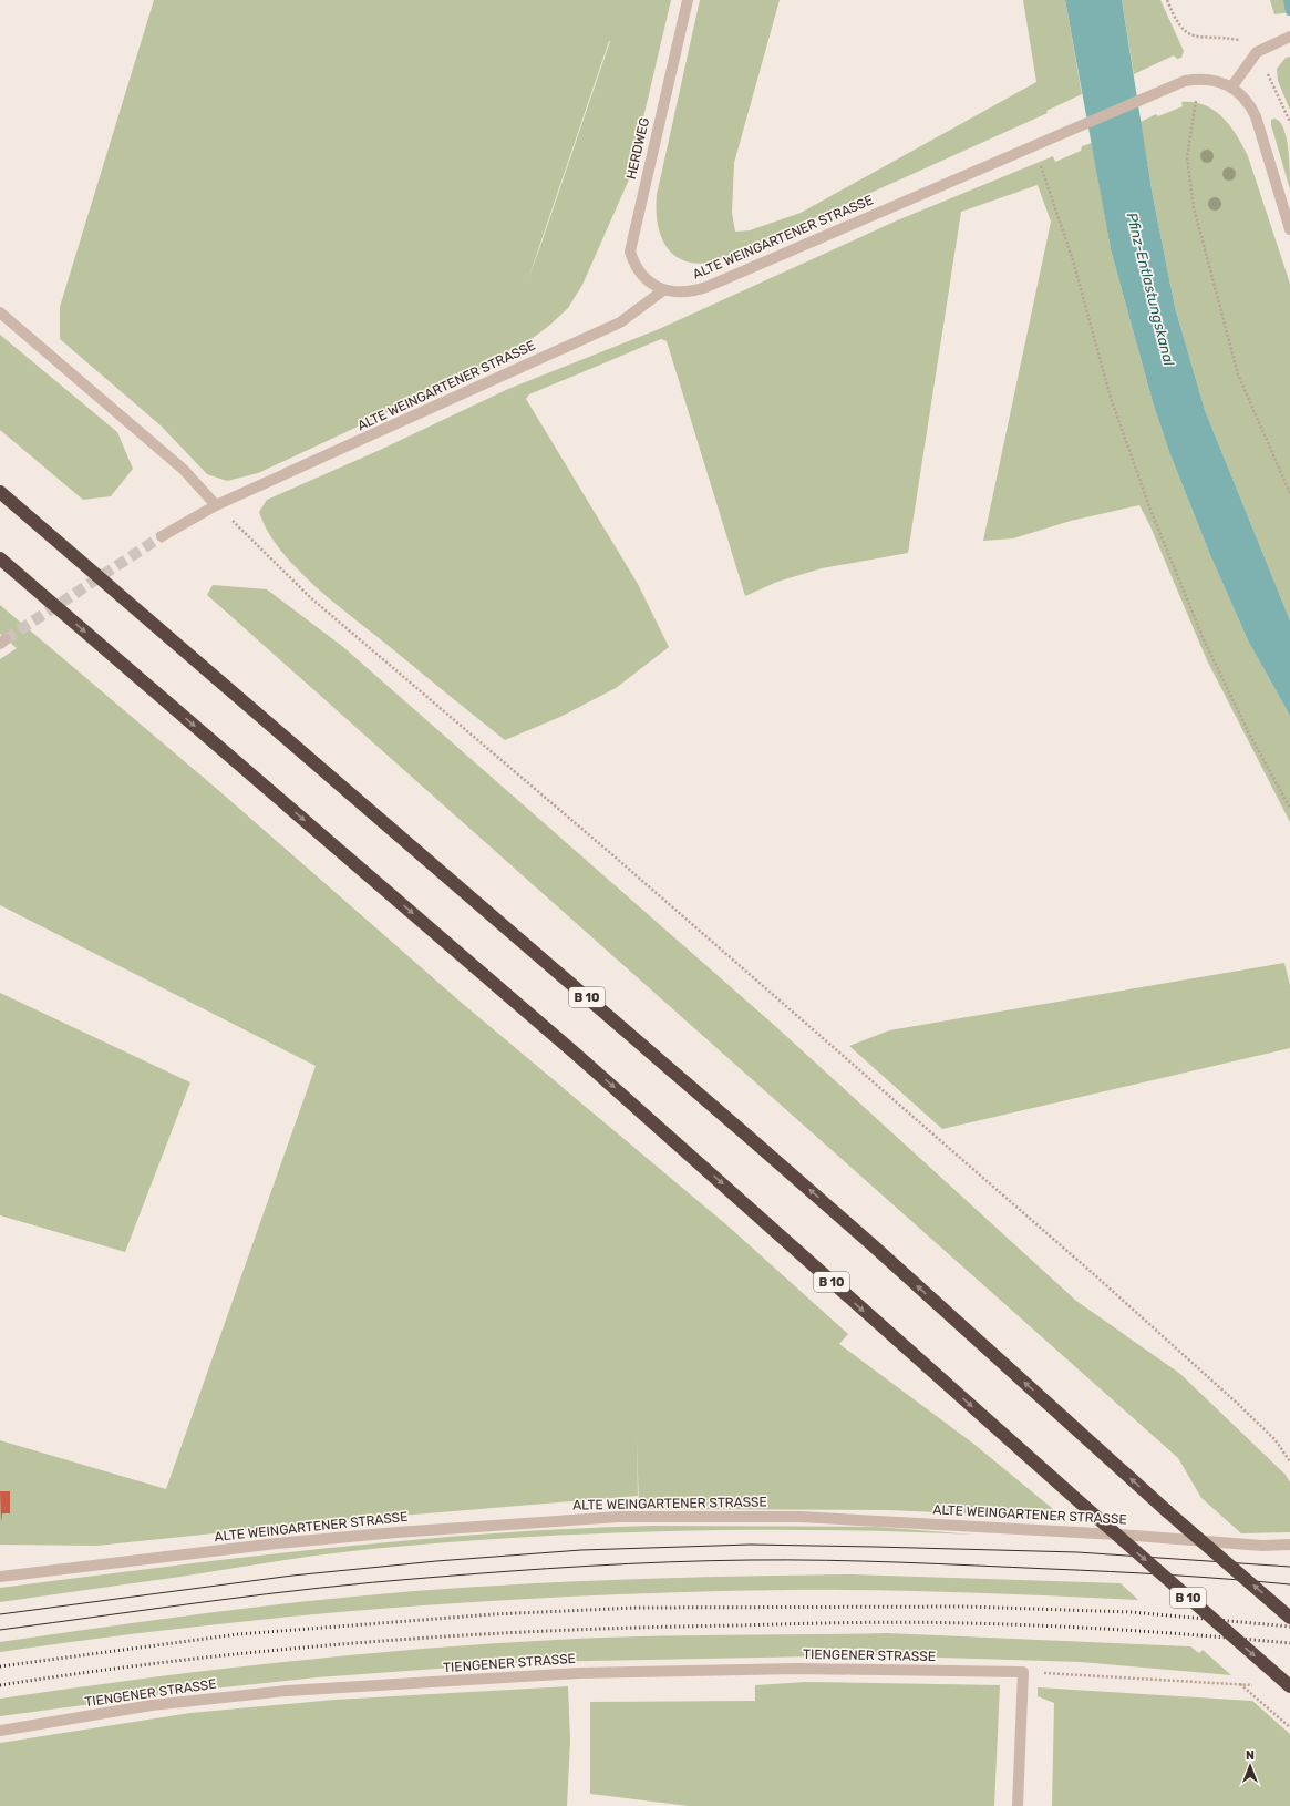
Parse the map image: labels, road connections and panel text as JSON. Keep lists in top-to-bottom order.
{
  "streets": {
    "highway": ["B 10"],
    "street": ["HERDWEG", "ALTE WEINGARTENER STRASSE", "TIENGENER STRASSE"]
  },
  "crossings": [
    ["HERDWEG", "ALTE WEINGARTENER STRASSE"]
  ],
  "water": ["Pfinz-Entlastungskanal"],
  "north": "top"
}
